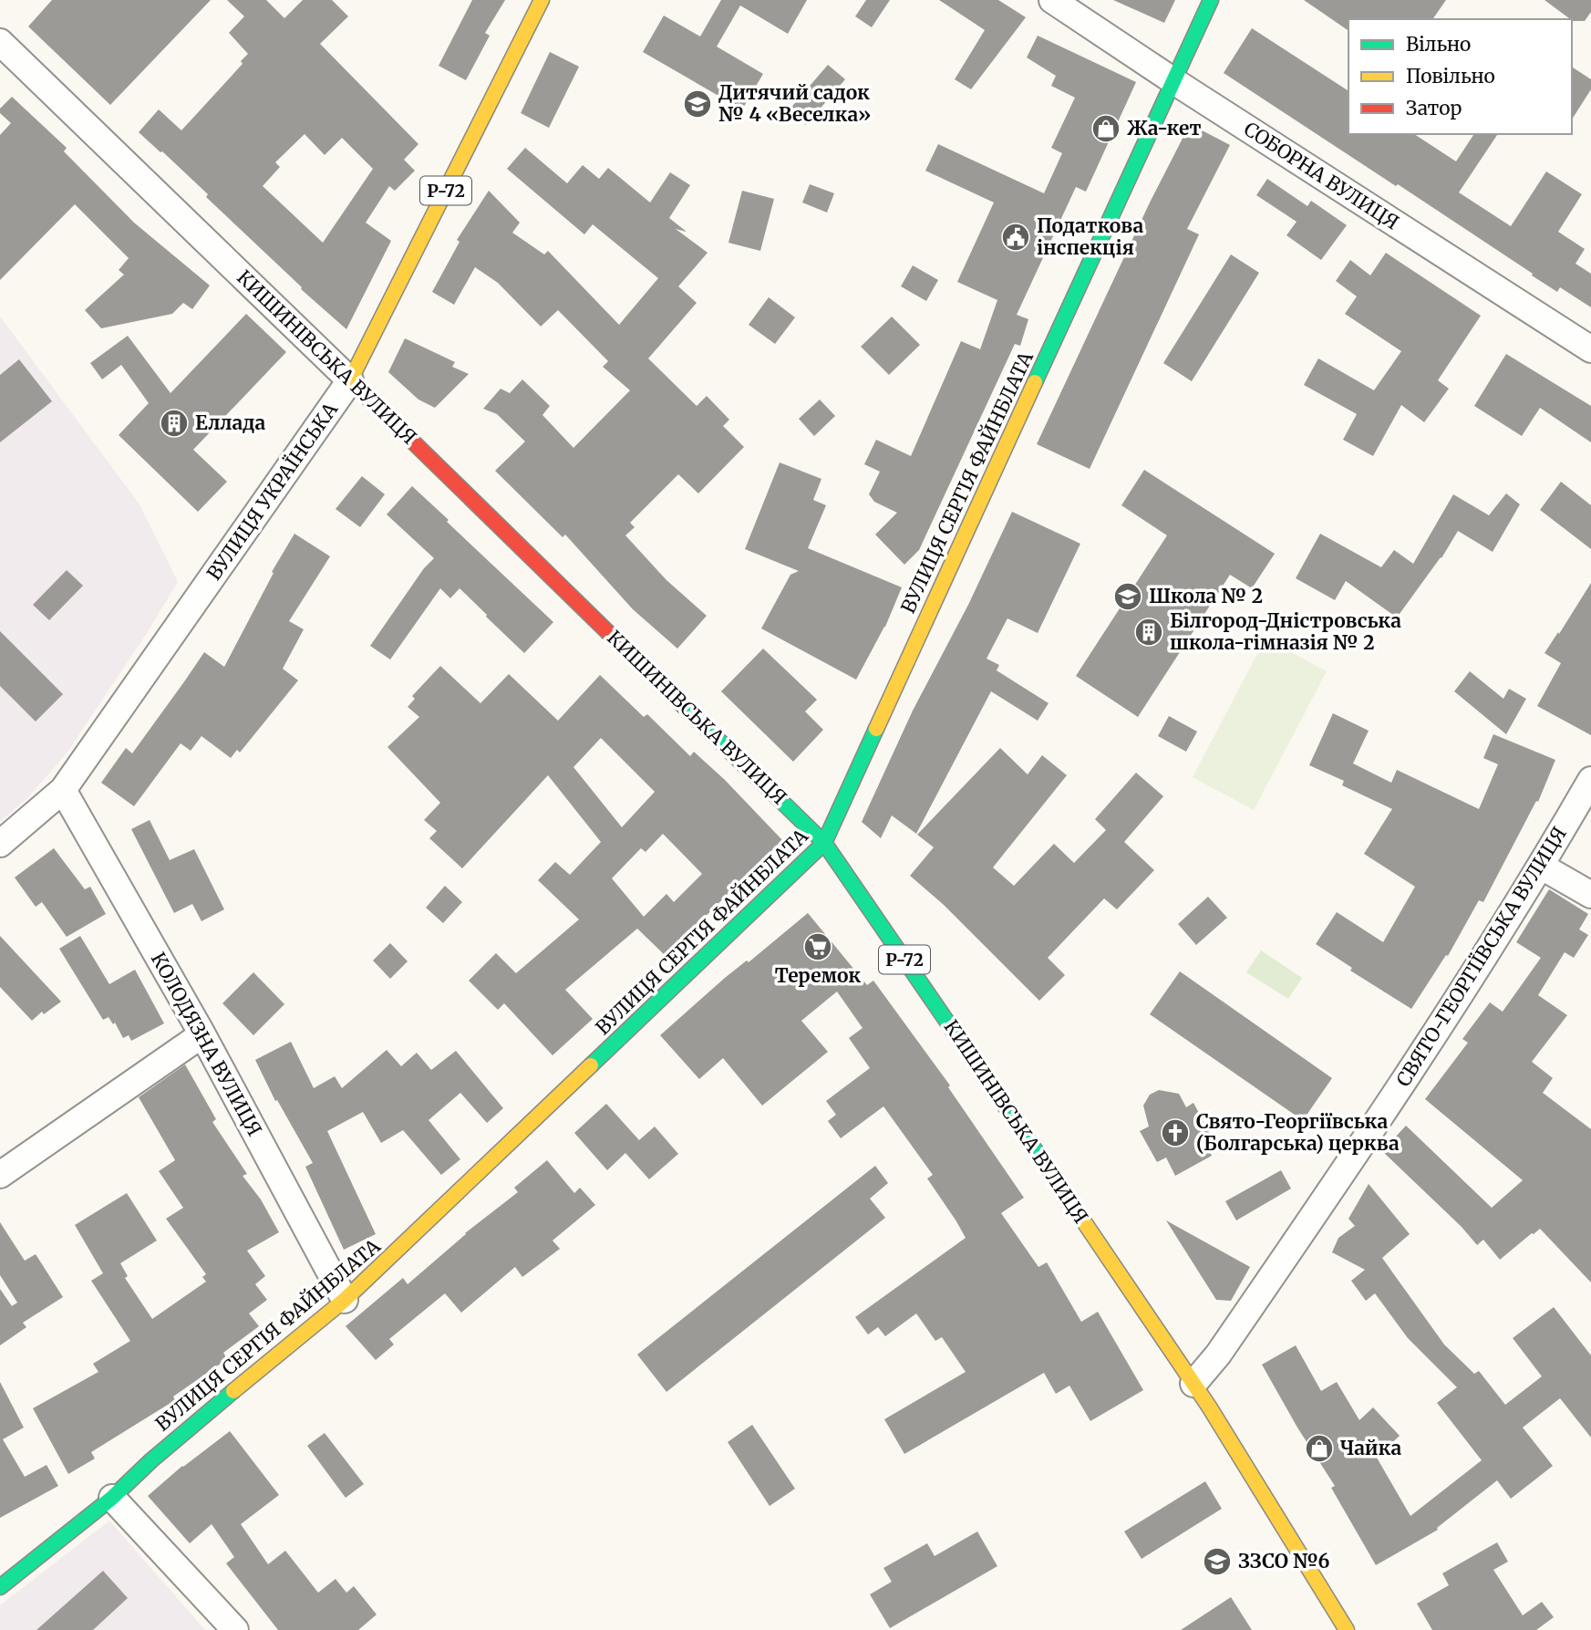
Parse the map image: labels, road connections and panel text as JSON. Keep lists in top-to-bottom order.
{
  "streets": {
    "street": [
      "СОБОРНА ВУЛИЦЯ",
      "Р-72",
      "КИШИНІВСЬКА ВУЛИЦЯ",
      "ВУЛИЦЯ СЕРГІЯ ФАЙНБЛАТА",
      "ВУЛИЦЯ УКРАЇНСЬКА",
      "СВЯТО-ГЕОРГІЇВСЬКА ВУЛИЦЯ",
      "КОЛОДЯЗНА ВУЛИЦЯ"
    ]
  },
  "crossings": [
    ["СОБОРНА ВУЛИЦЯ", "ВУЛИЦЯ СЕРГІЯ ФАЙНБЛАТА"],
    ["КИШИНІВСЬКА ВУЛИЦЯ", "ВУЛИЦЯ СЕРГІЯ ФАЙНБЛАТА"],
    ["КИШИНІВСЬКА ВУЛИЦЯ", "ВУЛИЦЯ УКРАЇНСЬКА"],
    ["КИШИНІВСЬКА ВУЛИЦЯ", "СВЯТО-ГЕОРГІЇВСЬКА ВУЛИЦЯ"],
    ["ВУЛИЦЯ СЕРГІЯ ФАЙНБЛАТА", "КОЛОДЯЗНА ВУЛИЦЯ"],
    ["ВУЛИЦЯ УКРАЇНСЬКА", "КОЛОДЯЗНА ВУЛИЦЯ"]
  ],
  "places": {
    "school or university": ["Дитячий садок № 4 «Веселка»", "Школа № 2", "ЗЗСО №6"],
    "shop": ["Жа-кет", "Чайка"],
    "public building": ["Податкова інспекція"],
    "building": ["Еллада", "Білгород-Дністровська школа-гімназія № 2"],
    "supermarket": ["Теремок"],
    "church": ["Свято-Георгіївська (Болгарська) церква"]
  },
  "legend": ["Вільно", "Повільно", "Затор"]
}
